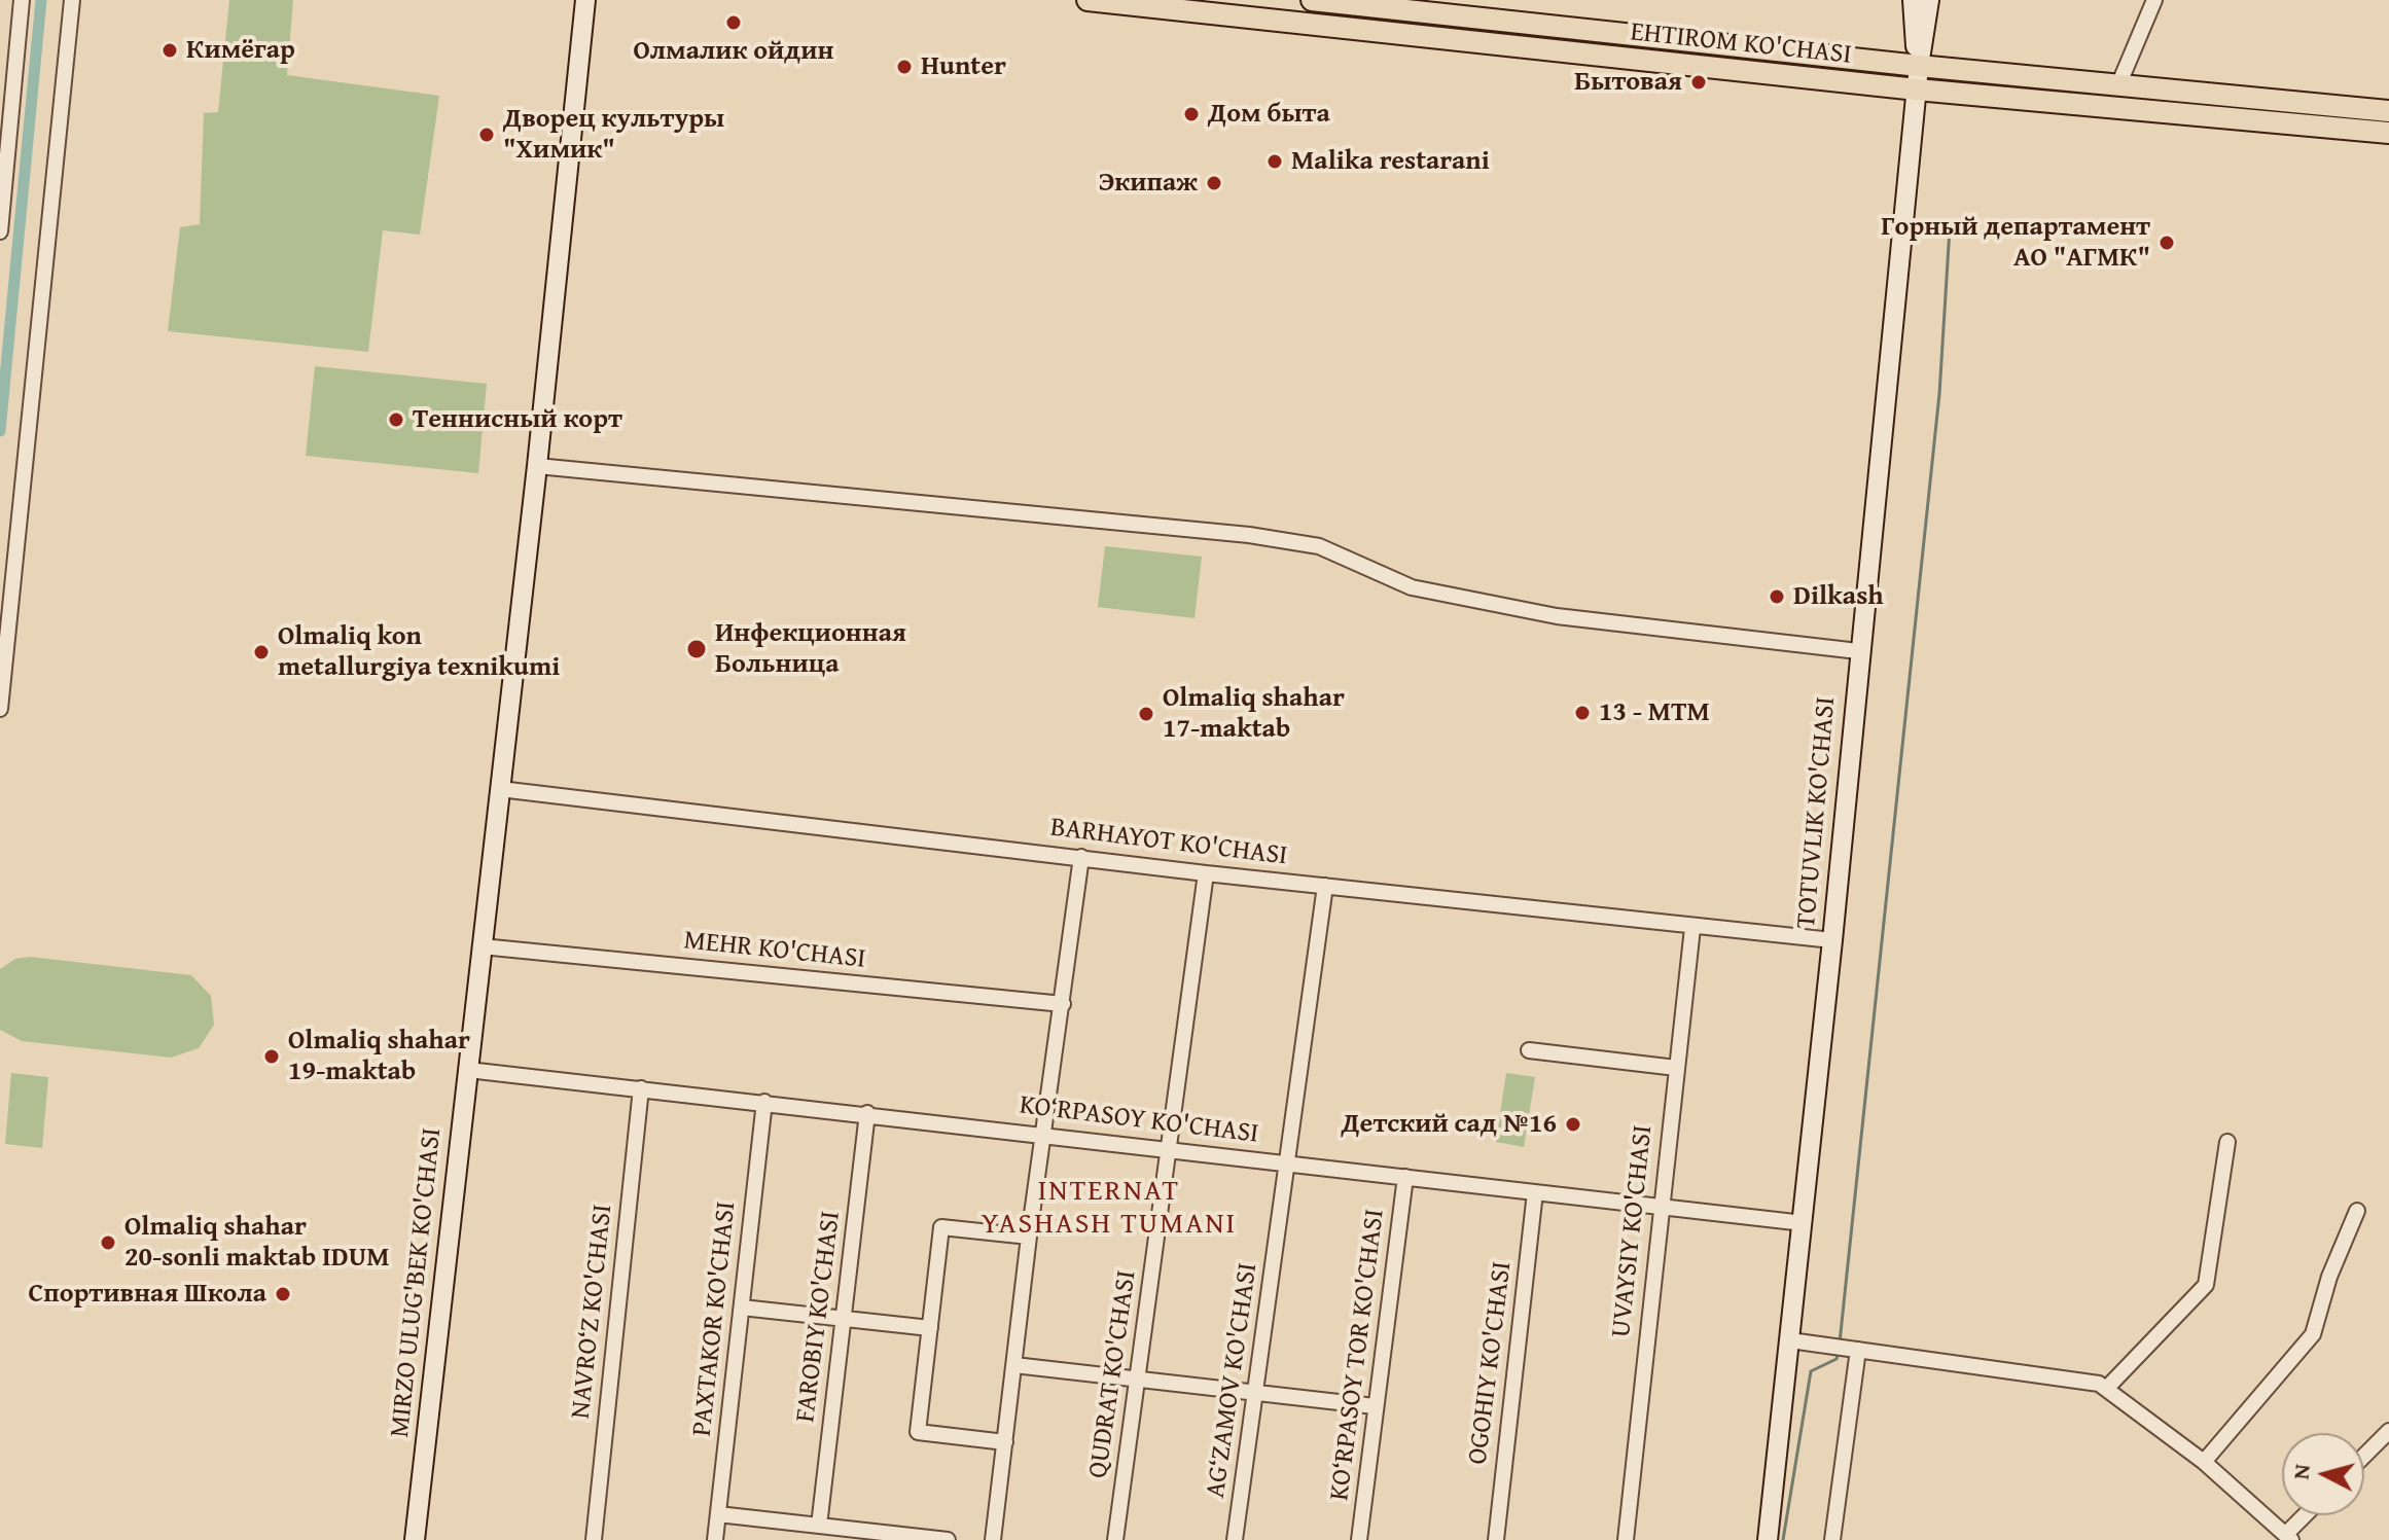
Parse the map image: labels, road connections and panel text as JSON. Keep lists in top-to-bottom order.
{
  "streets": {
    "main road": ["EHTIROM KO'CHASI", "TOTUVLIK KO'CHASI", "MIRZO ULUG'BEK KO'CHASI"],
    "street": [
      "BARHAYOT KO'CHASI",
      "MEHR KO'CHASI",
      "KO‘RPASOY KO'CHASI",
      "UVAYSIY KO'CHASI",
      "NAVRO‘Z KO'CHASI",
      "FAROBIY KO'CHASI",
      "PAXTAKOR KO'CHASI",
      "KO‘RPASOY TOR KO'CHASI",
      "OGOHIY KO'CHASI",
      "QUDRAT KO'CHASI",
      "AG‘ZAMOV KO'CHASI"
    ]
  },
  "crossings": [
    ["EHTIROM KO'CHASI", "TOTUVLIK KO'CHASI"],
    ["TOTUVLIK KO'CHASI", "BARHAYOT KO'CHASI"],
    ["TOTUVLIK KO'CHASI", "KO‘RPASOY KO'CHASI"],
    ["BARHAYOT KO'CHASI", "UVAYSIY KO'CHASI"],
    ["BARHAYOT KO'CHASI", "MIRZO ULUG'BEK KO'CHASI"],
    ["BARHAYOT KO'CHASI", "QUDRAT KO'CHASI"],
    ["BARHAYOT KO'CHASI", "AG‘ZAMOV KO'CHASI"],
    ["MEHR KO'CHASI", "MIRZO ULUG'BEK KO'CHASI"],
    ["KO‘RPASOY KO'CHASI", "UVAYSIY KO'CHASI"],
    ["KO‘RPASOY KO'CHASI", "MIRZO ULUG'BEK KO'CHASI"],
    ["KO‘RPASOY KO'CHASI", "NAVRO‘Z KO'CHASI"],
    ["KO‘RPASOY KO'CHASI", "FAROBIY KO'CHASI"],
    ["KO‘RPASOY KO'CHASI", "PAXTAKOR KO'CHASI"],
    ["KO‘RPASOY KO'CHASI", "KO‘RPASOY TOR KO'CHASI"],
    ["KO‘RPASOY KO'CHASI", "OGOHIY KO'CHASI"],
    ["KO‘RPASOY KO'CHASI", "QUDRAT KO'CHASI"],
    ["KO‘RPASOY KO'CHASI", "AG‘ZAMOV KO'CHASI"]
  ],
  "districts": ["INTERNAT YASHASH TUMANI"],
  "places": [
    "Олмалик ойдин",
    "Кимёгар",
    "Hunter",
    "Бытовая",
    "Дом быта",
    "Дворец культуры \"Химик\"",
    "Malika restarani",
    "Экипаж",
    "Горный департамент АО \"АГМК\"",
    "Теннисный корт",
    "Dilkash",
    "Инфекционная Больница",
    "Olmaliq kon metallurgiya texnikumi",
    "13 - MTM",
    "Olmaliq shahar 17-maktab",
    "Olmaliq shahar 19-maktab",
    "Детский сад №16",
    "Olmaliq shahar 20-sonli maktab IDUM",
    "Спортивная Школа"
  ],
  "north": "left"
}
